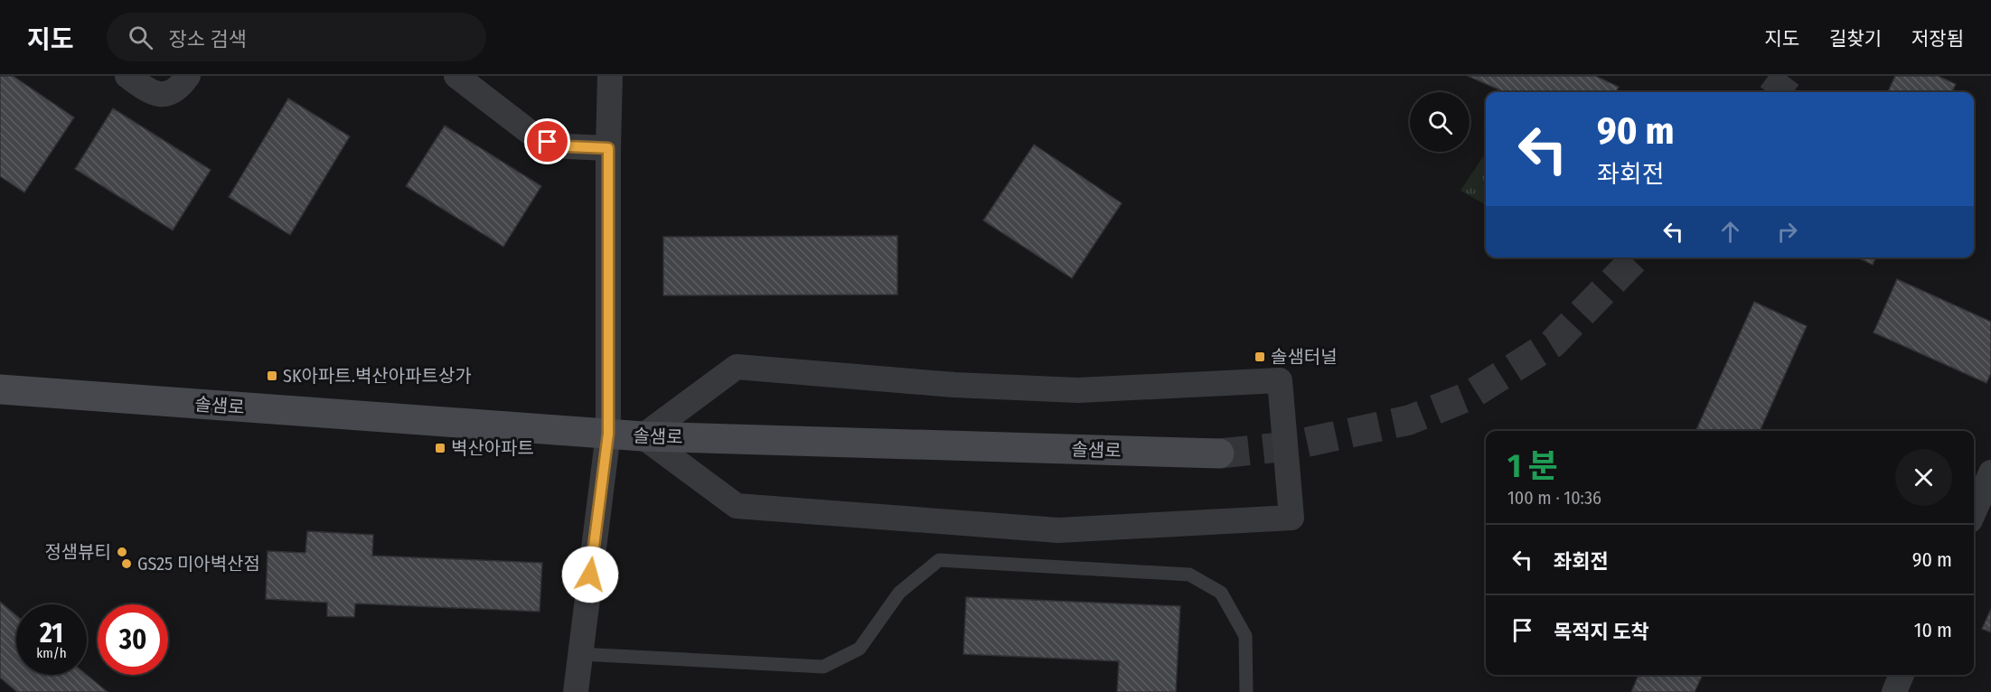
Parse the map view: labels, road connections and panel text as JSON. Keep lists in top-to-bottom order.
{
  "streets": {
    "main road": ["솔샘로"]
  },
  "places": {
    "transit": ["솔샘터널", "SK아파트.벽산아파트상가", "벽산아파트"],
    "other": ["정샘뷰티", "GS25 미아벽산점"]
  },
  "page": {
    "header": "지도",
    "search": "장소 검색",
    "nav": ["지도", "길찾기", "저장됨"],
    "turn": ["90 m", "좌회전"],
    "heading": ["1 분", "100 m · 10:36"],
    "list": [
      {
        "name": "좌회전",
        "value": "90 m"
      },
      {
        "name": "목적지 도착",
        "value": "10 m"
      }
    ],
    "speed": "21 km/h",
    "limit": "30"
  }
}
